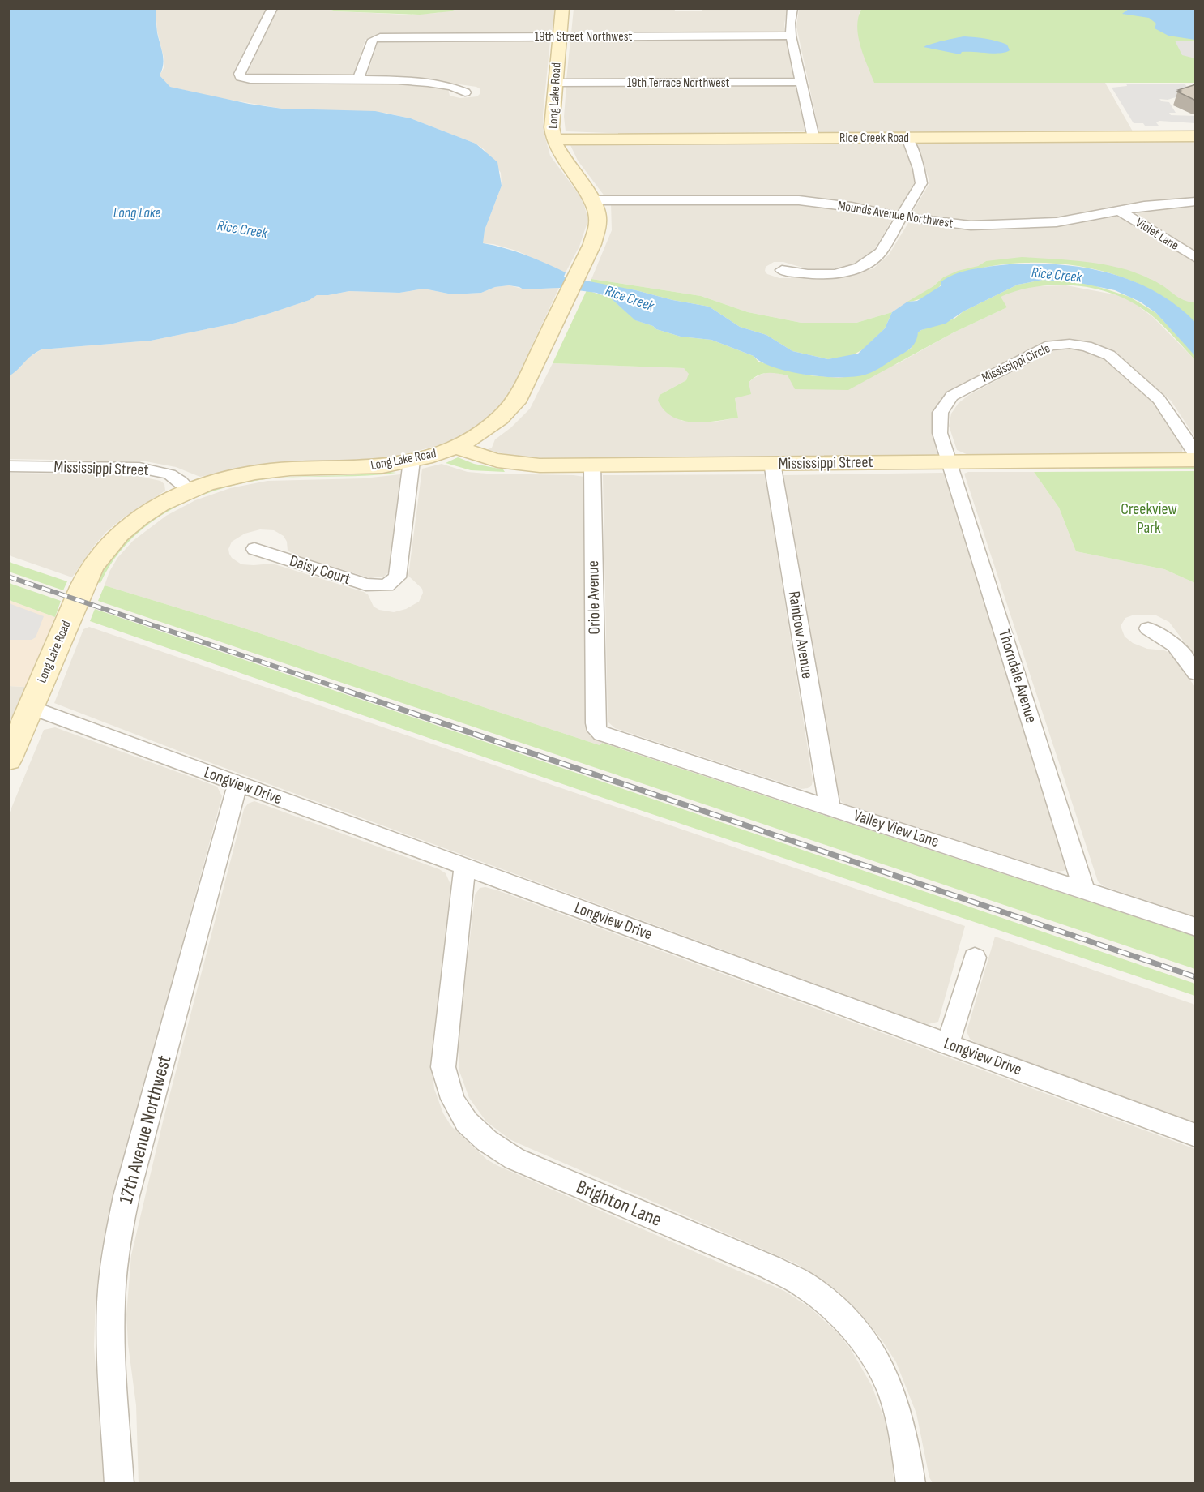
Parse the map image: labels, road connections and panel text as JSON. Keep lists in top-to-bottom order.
{
  "streets": {
    "street": [
      "19th Street Northwest",
      "19th Terrace Northwest",
      "Long Lake Road",
      "Rice Creek Road",
      "Mounds Avenue Northwest",
      "Violet Lane",
      "Mississippi Circle",
      "Mississippi Street",
      "Daisy Court",
      "Oriole Avenue",
      "Rainbow Avenue",
      "Thorndale Avenue",
      "Longview Drive",
      "Valley View Lane",
      "17th Avenue Northwest",
      "Brighton Lane"
    ]
  },
  "crossings": [
    ["19th Street Northwest", "Long Lake Road"],
    ["19th Terrace Northwest", "Long Lake Road"],
    ["Long Lake Road", "Rice Creek Road"],
    ["Long Lake Road", "Mounds Avenue Northwest"],
    ["Long Lake Road", "Mississippi Street"],
    ["Long Lake Road", "Daisy Court"],
    ["Long Lake Road", "Longview Drive"],
    ["Mounds Avenue Northwest", "Violet Lane"],
    ["Mississippi Circle", "Mississippi Street"],
    ["Mississippi Circle", "Thorndale Avenue"],
    ["Mississippi Street", "Oriole Avenue"],
    ["Mississippi Street", "Rainbow Avenue"],
    ["Mississippi Street", "Thorndale Avenue"],
    ["Oriole Avenue", "Valley View Lane"],
    ["Rainbow Avenue", "Valley View Lane"],
    ["Thorndale Avenue", "Valley View Lane"],
    ["Longview Drive", "17th Avenue Northwest"],
    ["Longview Drive", "Brighton Lane"]
  ],
  "water": ["Long Lake", "Rice Creek"],
  "parks": ["Creekview Park"]
}
